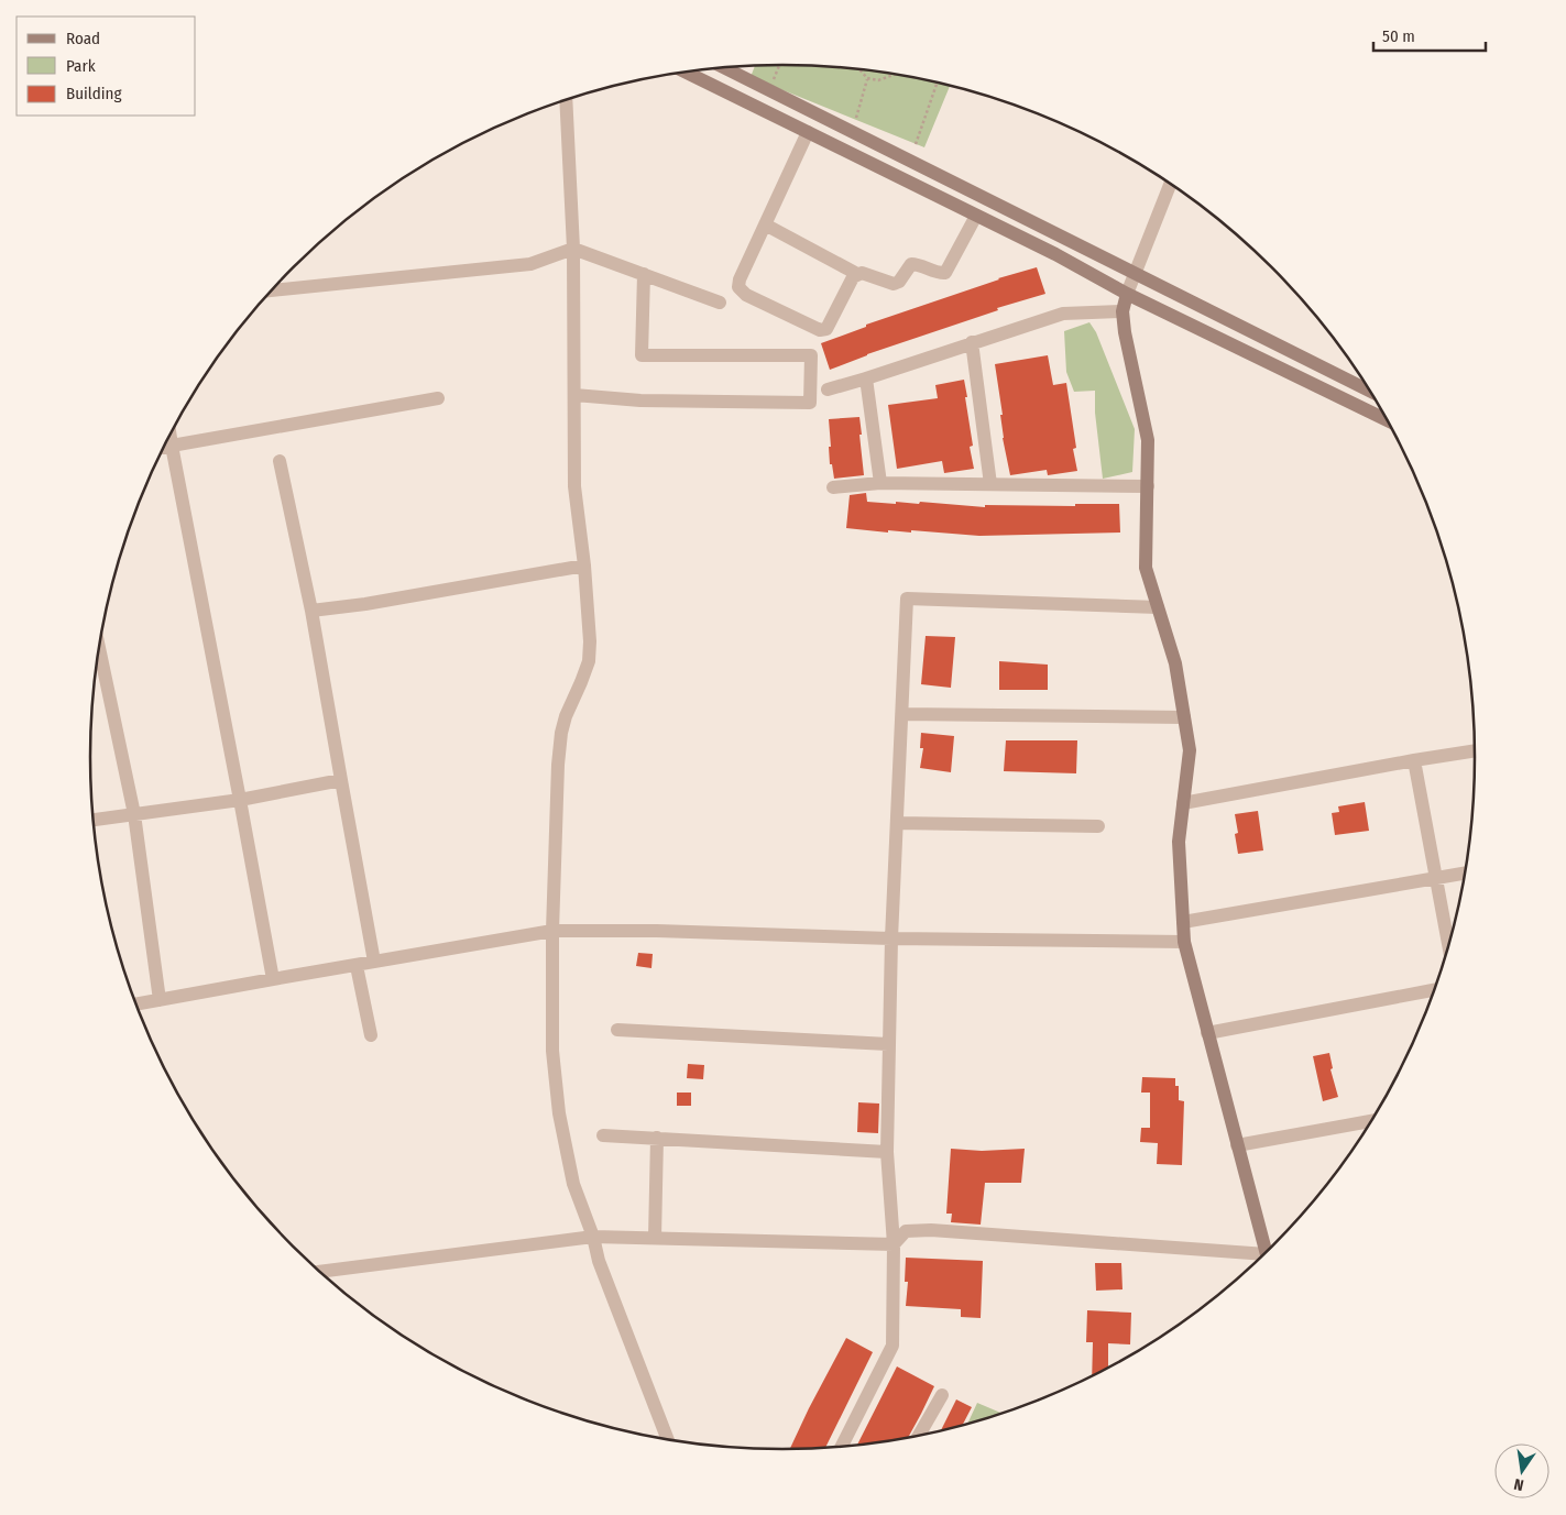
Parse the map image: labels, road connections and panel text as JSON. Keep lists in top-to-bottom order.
{
  "legend": ["Road", "Park", "Building"],
  "scale_bar": "50 m",
  "north": "bottom"
}
